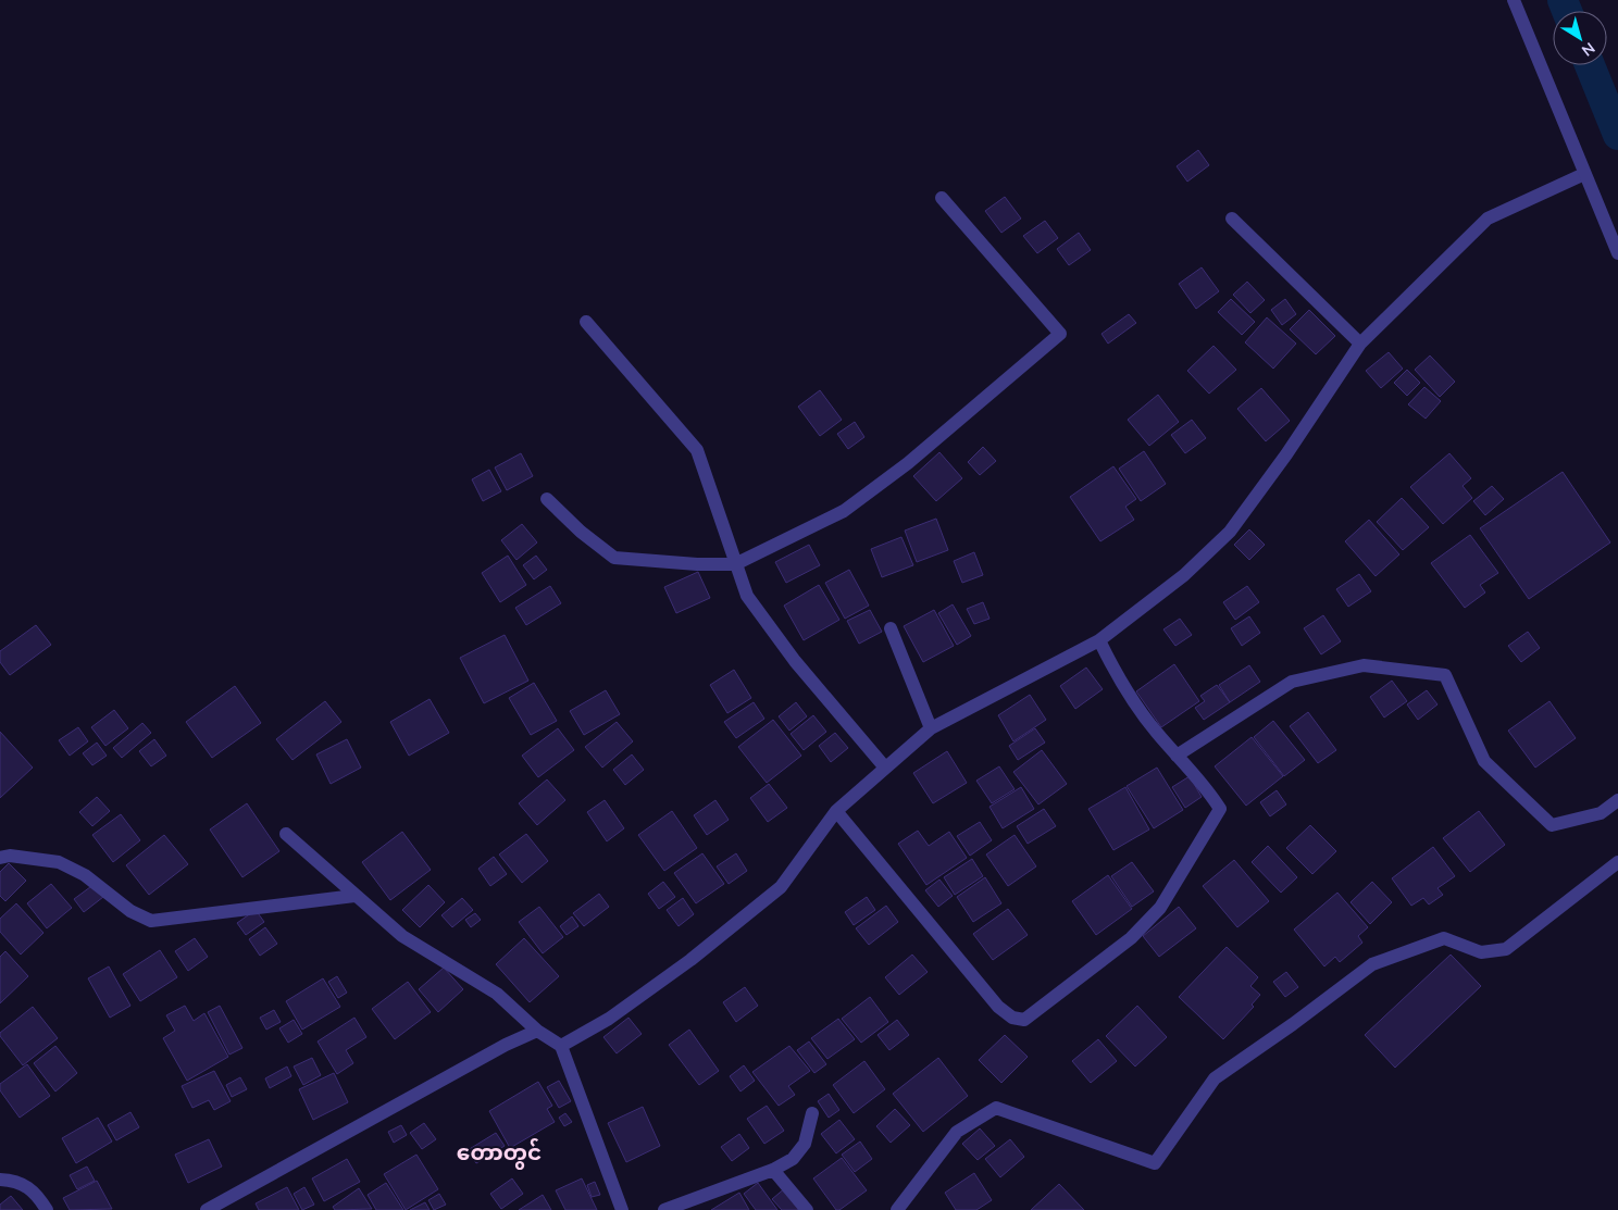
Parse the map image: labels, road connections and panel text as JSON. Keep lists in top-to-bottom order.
{
  "districts": ["တောတွင်"],
  "north": "bottom right"
}
